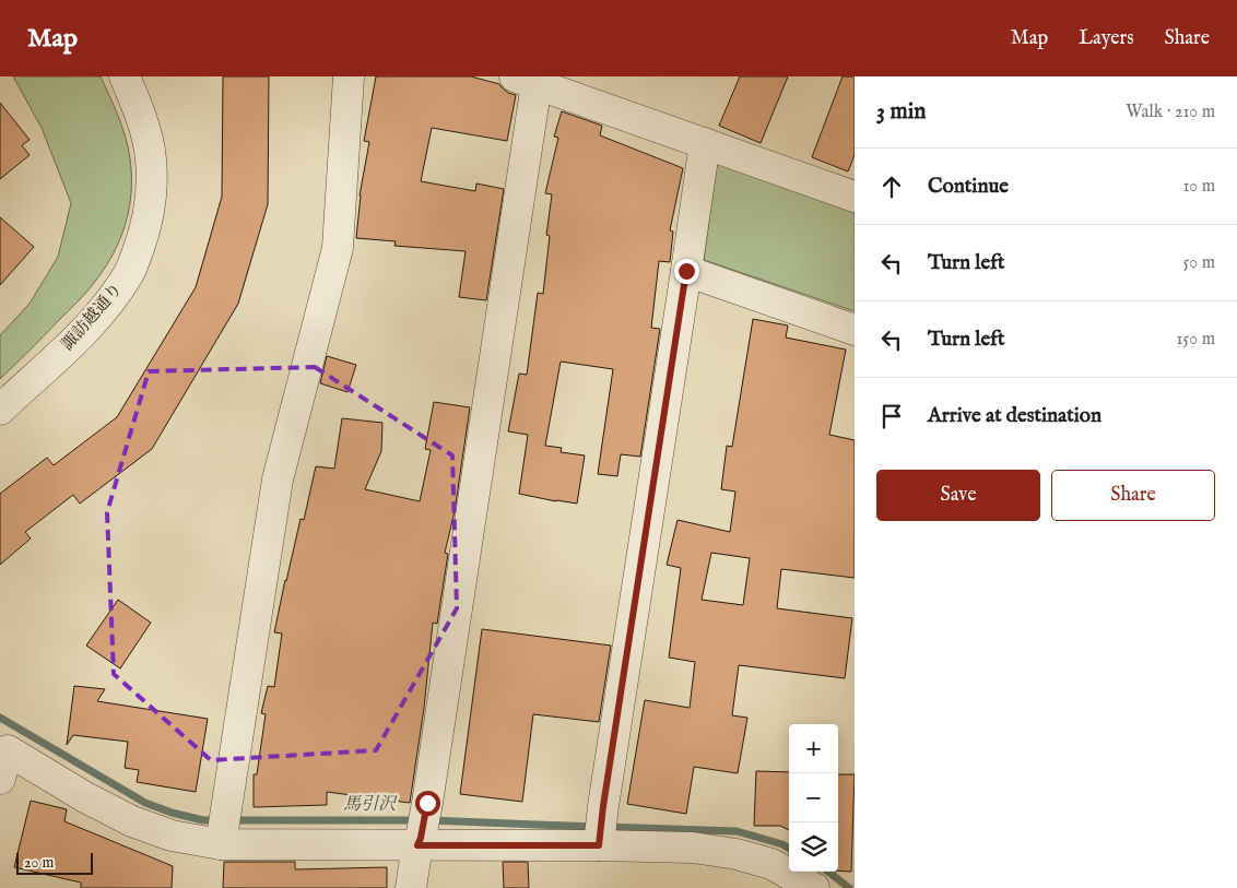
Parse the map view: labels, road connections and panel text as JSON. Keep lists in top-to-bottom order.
{
  "streets": {
    "street": ["諏訪越通り"]
  },
  "water": ["馬引沢"],
  "scale_bar": "20 m",
  "page": {
    "header": "Map",
    "nav": ["Map", "Layers", "Share"],
    "heading": ["3 min", "Walk · 210 m"],
    "list": [
      ["Continue", "10 m"],
      ["Turn left", "50 m"],
      ["Turn left", "150 m"],
      "Arrive at destination"
    ],
    "buttons": ["Save", "Share"],
    "map_buttons": ["+", "−"],
    "scale": "20 m"
  }
}
